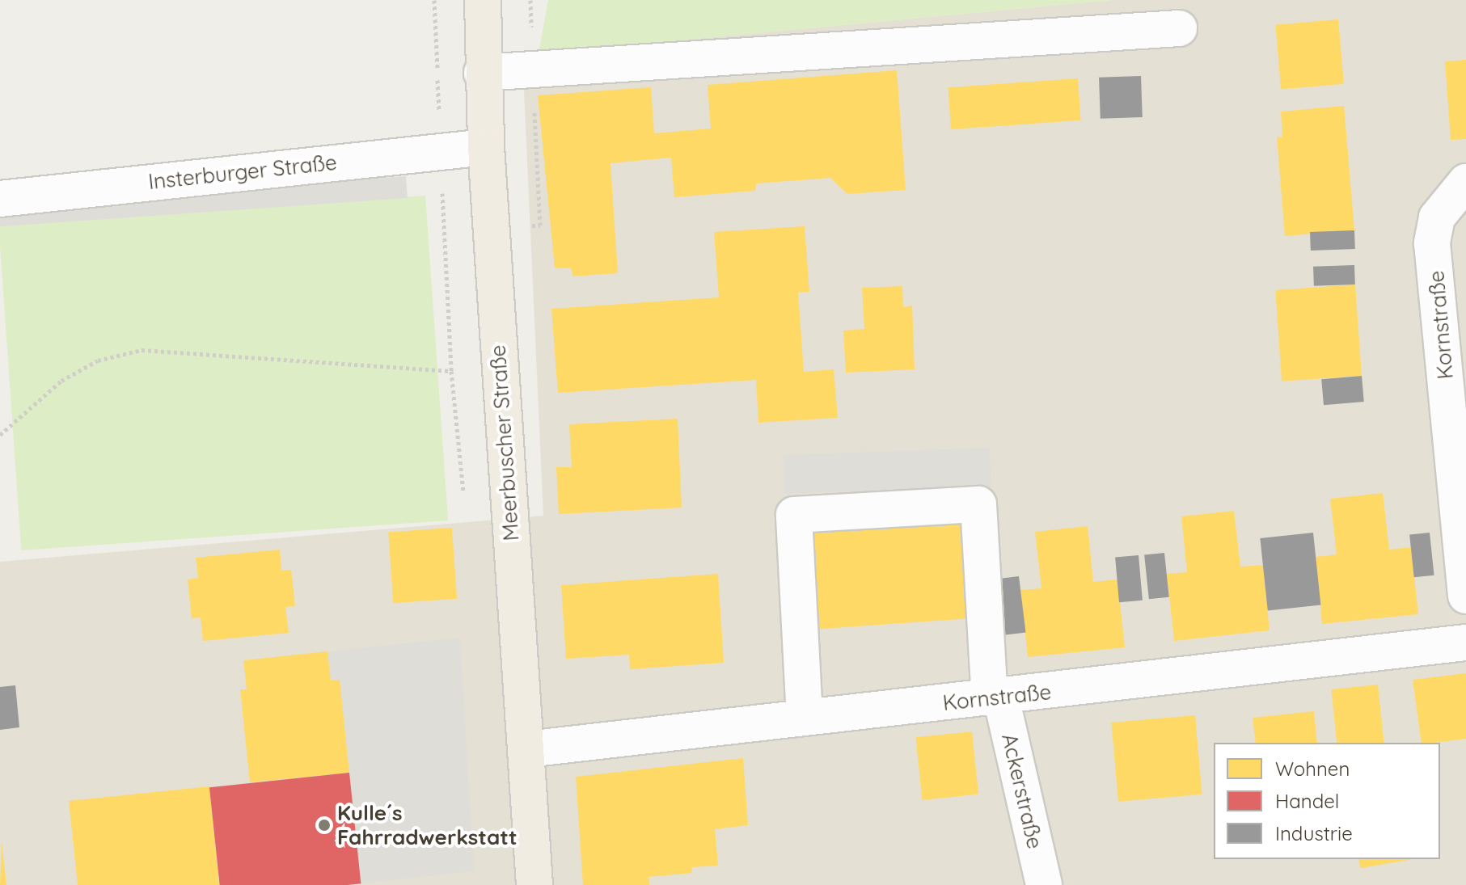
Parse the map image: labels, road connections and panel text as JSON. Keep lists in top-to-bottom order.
{
  "streets": {
    "main road": ["Meerbuscher Straße"],
    "street": ["Insterburger Straße", "Kornstraße", "Ackerstraße"]
  },
  "crossings": [
    ["Insterburger Straße", "Meerbuscher Straße"],
    ["Kornstraße", "Meerbuscher Straße"],
    ["Kornstraße", "Ackerstraße"]
  ],
  "places": ["Kulle´s Fahrradwerkstatt"],
  "legend": ["Wohnen", "Handel", "Industrie"]
}
